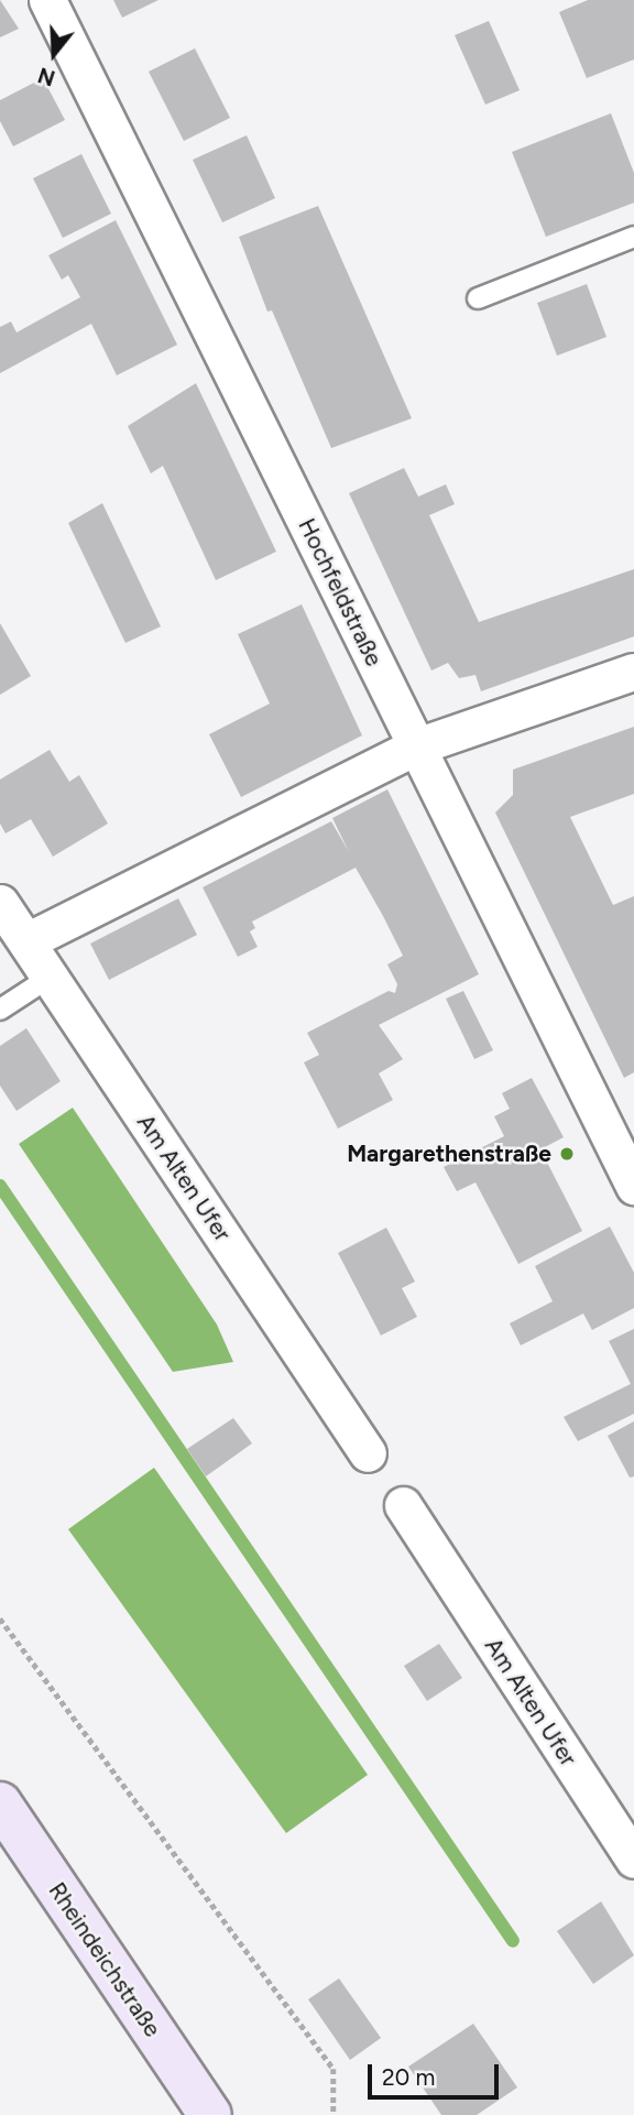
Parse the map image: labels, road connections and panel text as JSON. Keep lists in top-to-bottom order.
{
  "streets": {
    "main road": ["Rheindeichstraße"],
    "street": ["Hochfeldstraße", "Am Alten Ufer"]
  },
  "places": ["Margarethenstraße"],
  "scale_bar": "20 m",
  "north": "bottom"
}
